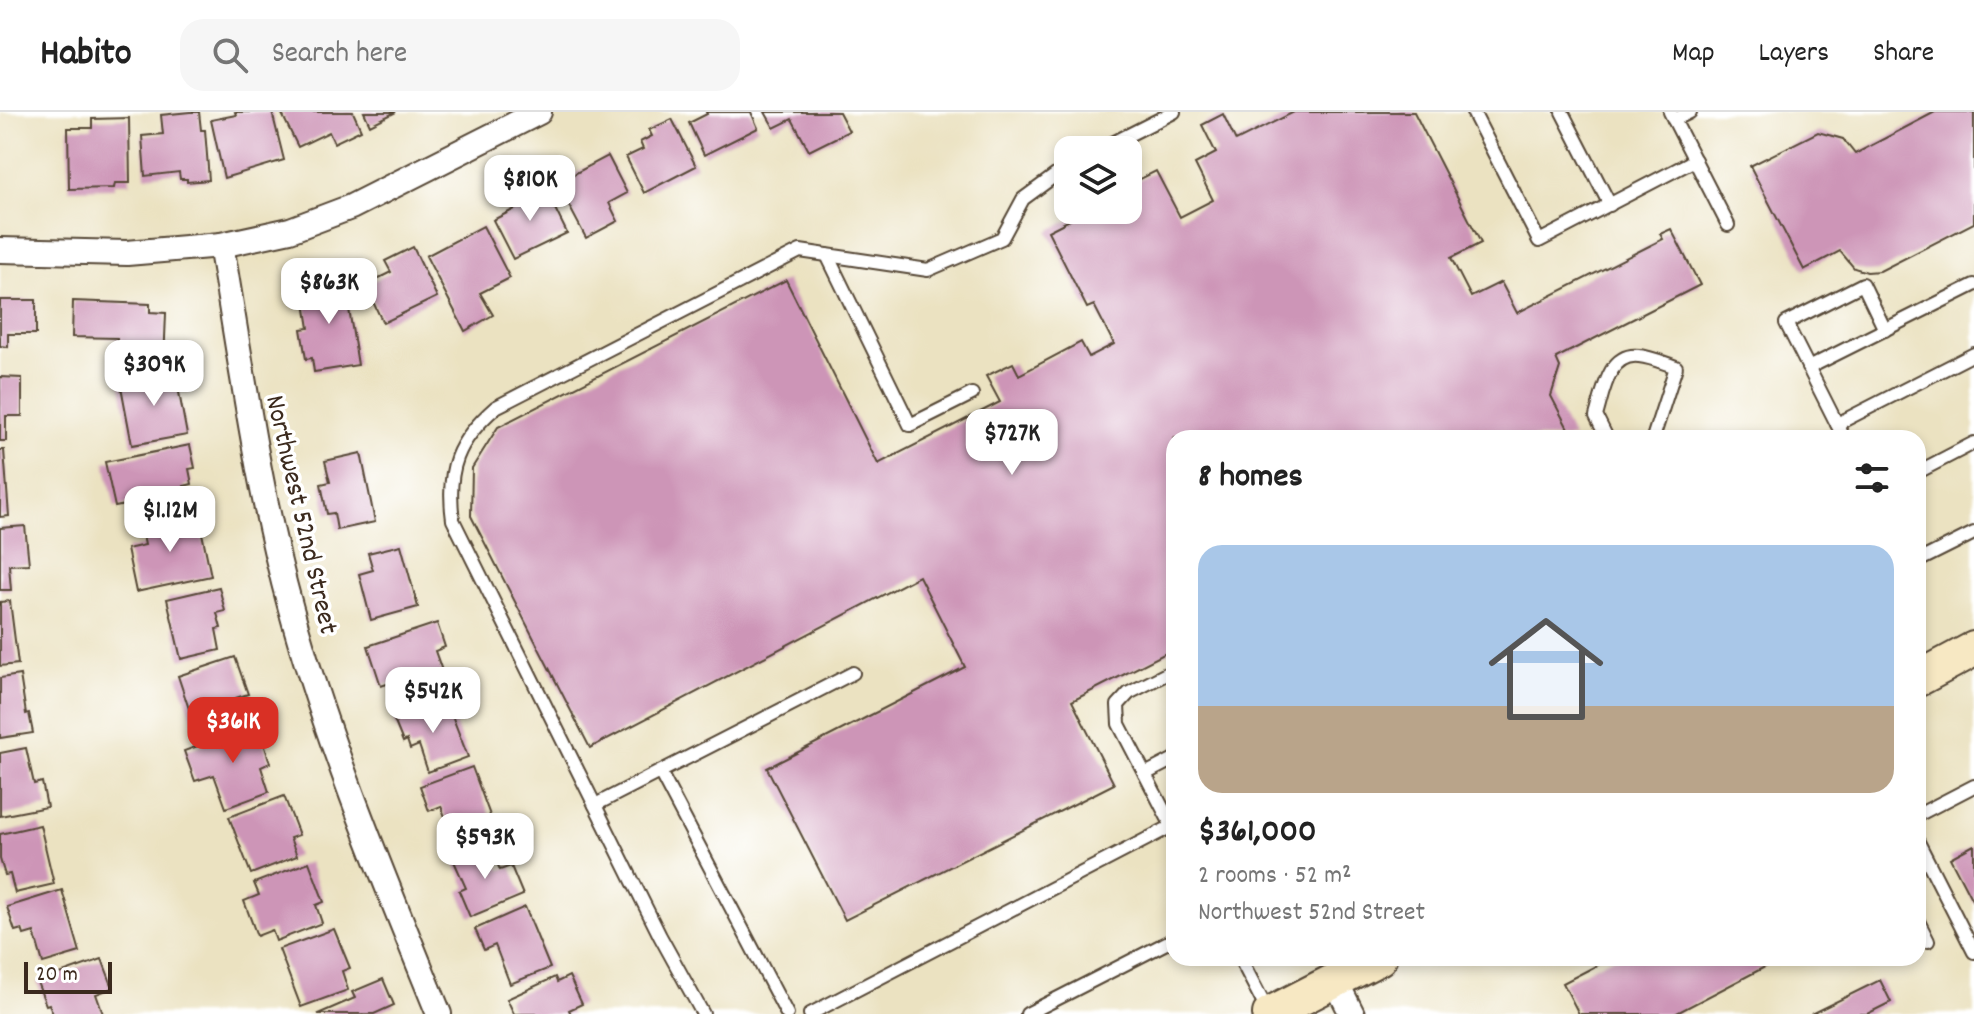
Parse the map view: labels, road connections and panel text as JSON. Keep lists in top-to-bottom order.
{
  "streets": {
    "street": ["Northwest 52nd Street"]
  },
  "scale_bar": "20 m",
  "page": {
    "header": "Habito",
    "search": "Search here",
    "nav": ["Map", "Layers", "Share"],
    "price": [
      "$810K",
      "$863K",
      "$309K",
      "$727K",
      "$1.12M",
      "$542K",
      "$361K",
      "$593K"
    ],
    "heading": "8 homes",
    "list": [
      {
        "name": "$361,000",
        "note": "2 rooms · 52 m² · Northwest 52nd Street"
      }
    ],
    "scale": "20 m"
  }
}
